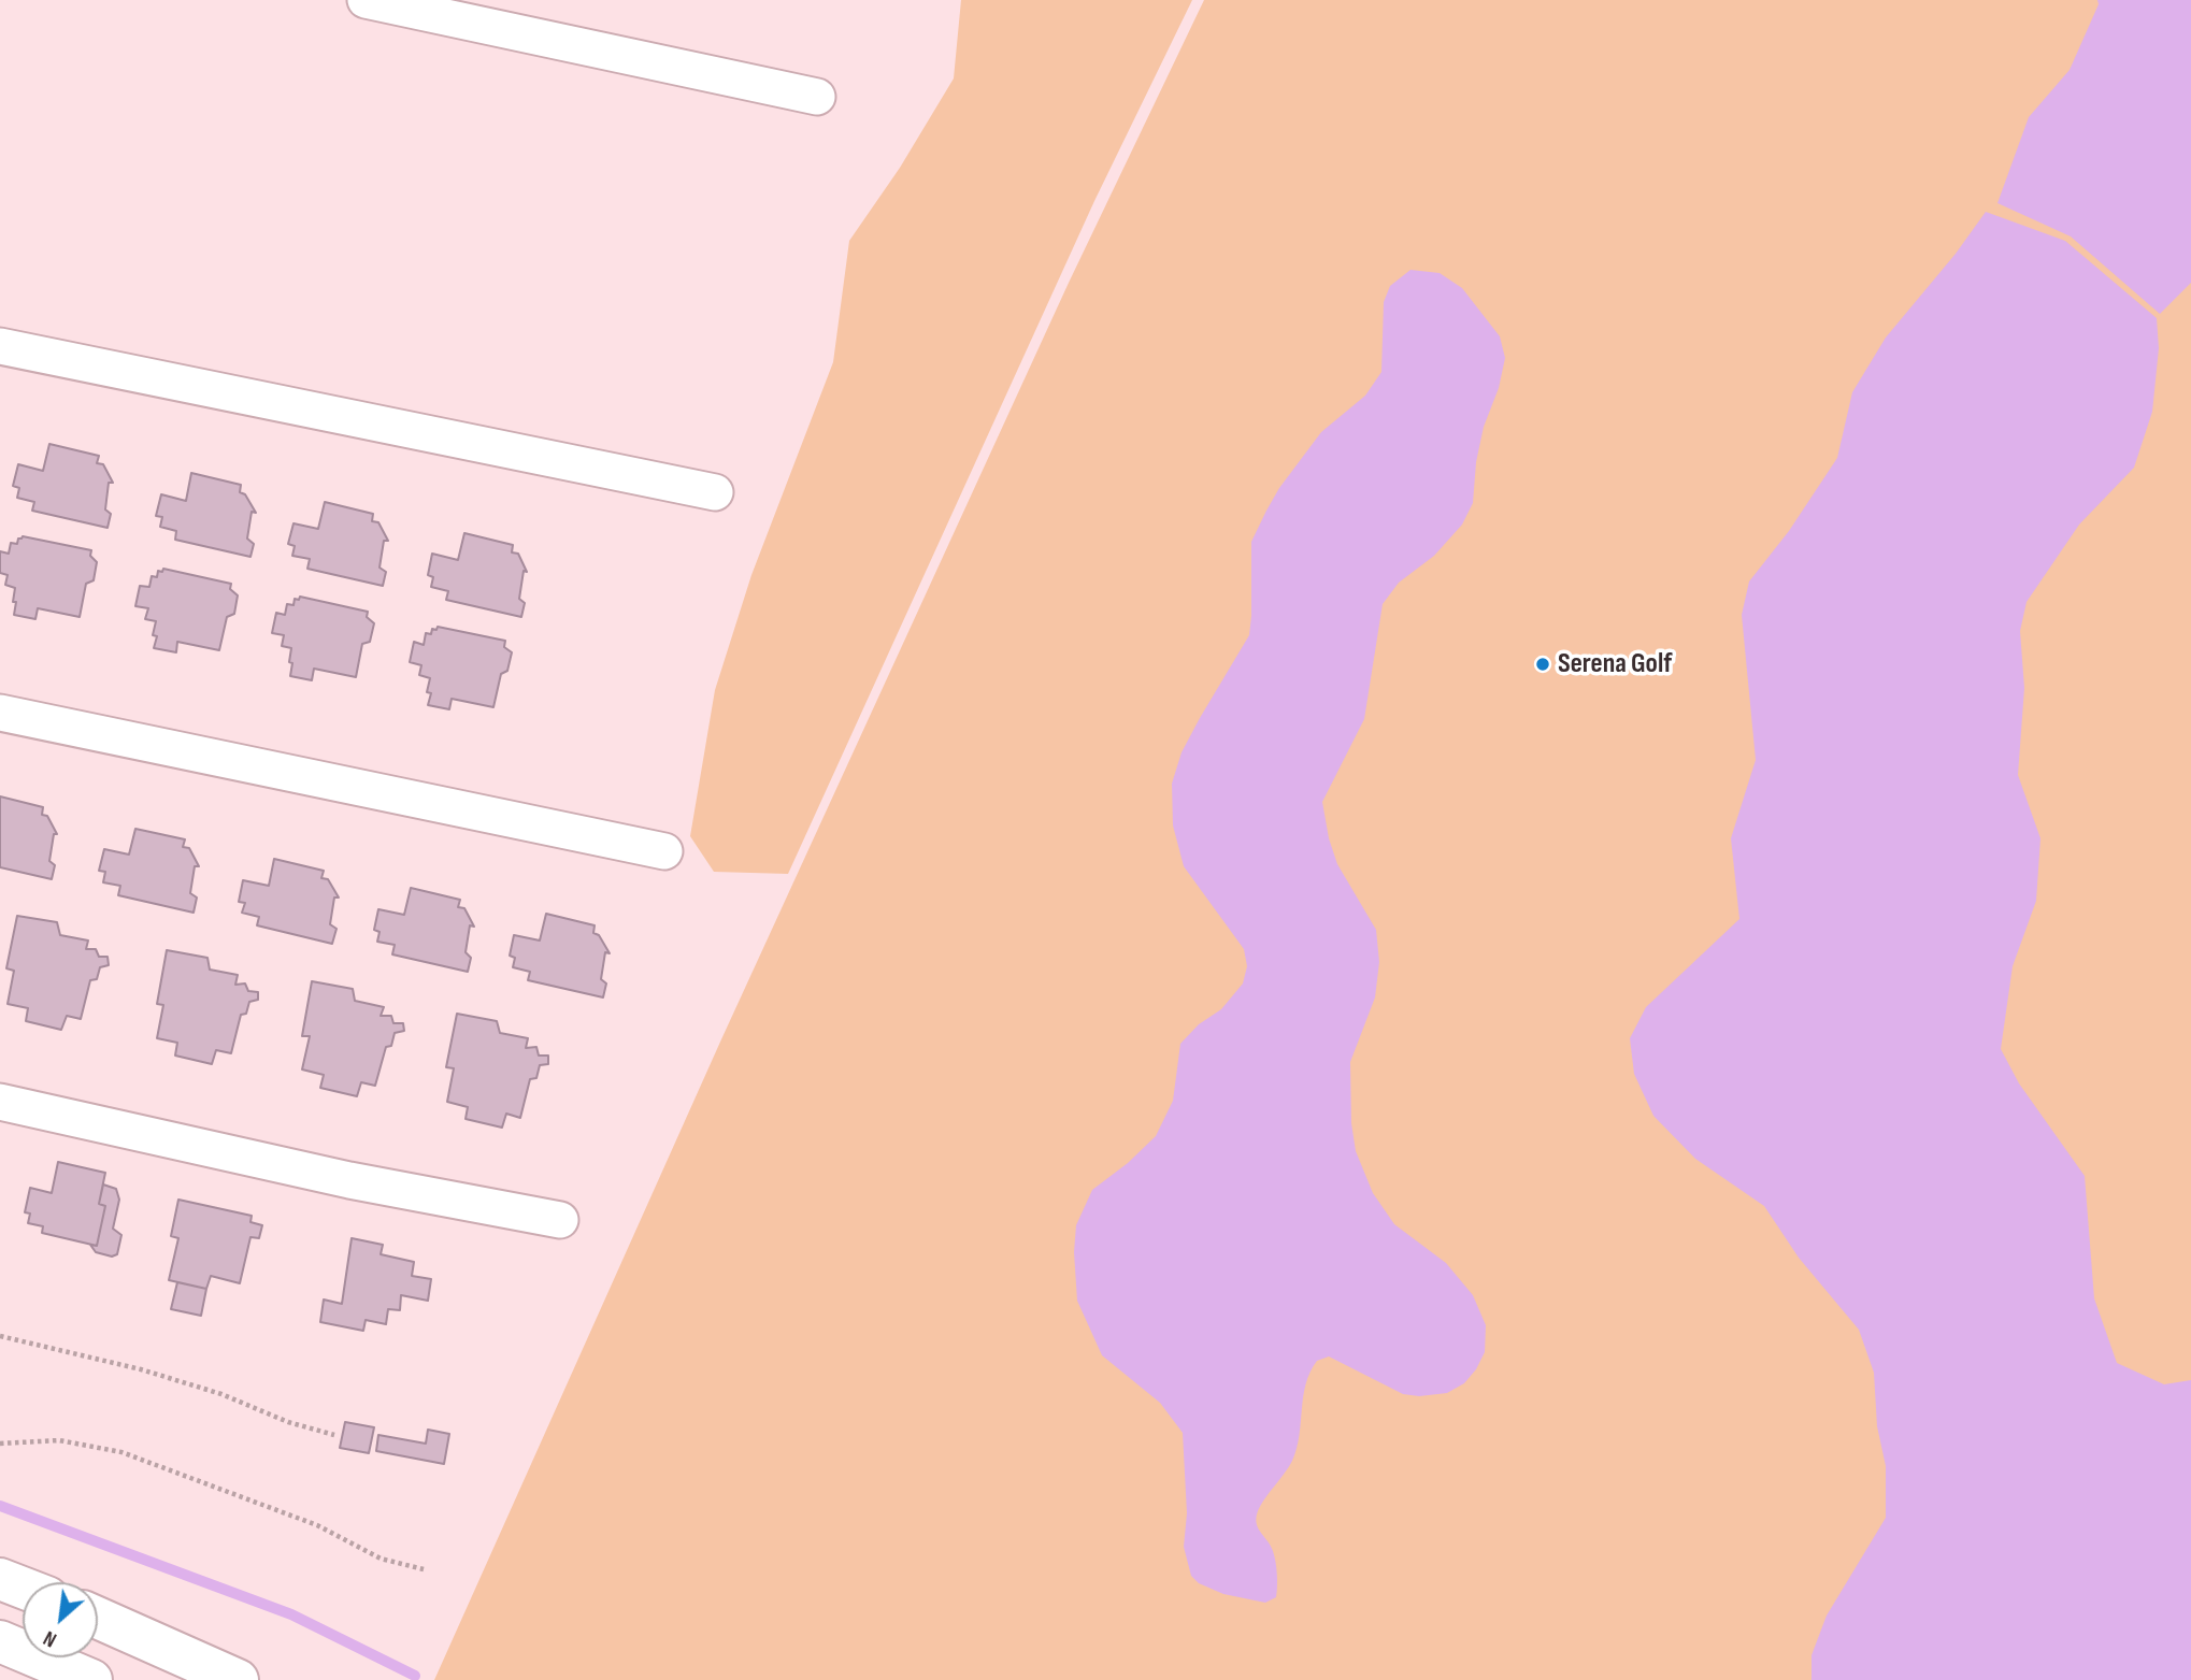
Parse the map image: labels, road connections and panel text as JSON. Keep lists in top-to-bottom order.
{
  "places": ["Serena Golf"],
  "north": "bottom left"
}
